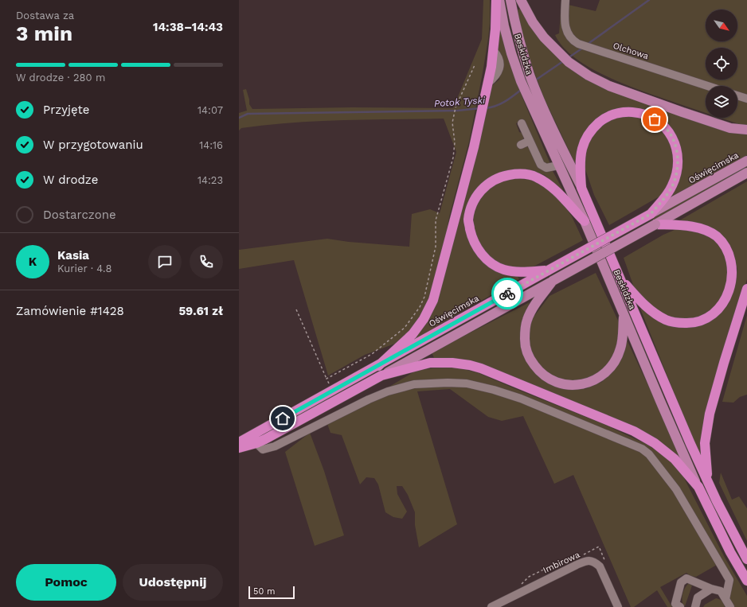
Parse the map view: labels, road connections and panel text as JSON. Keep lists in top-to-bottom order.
{
  "streets": {
    "highway": ["Beskidzka", "Oświęcimska"],
    "street": ["Olchowa", "Imbirowa"]
  },
  "water": ["Potok Tyski"],
  "scale_bar": "50 m",
  "north": "bottom right",
  "page": {
    "heading": ["3 min", "Dostawa za", "14:38–14:43"],
    "panel": [
      "Kasia",
      "Kurier · 4.8",
      "Zamówienie #1428",
      "59.61 zł"
    ],
    "bar": "W drodze · 280 m",
    "list": [
      ["Przyjęte", "14:07"],
      ["W przygotowaniu", "14:16"],
      ["W drodze", "14:23"],
      "Dostarczone"
    ],
    "round": "K",
    "buttons": ["Pomoc", "Udostępnij"],
    "scale": "50 m"
  }
}
